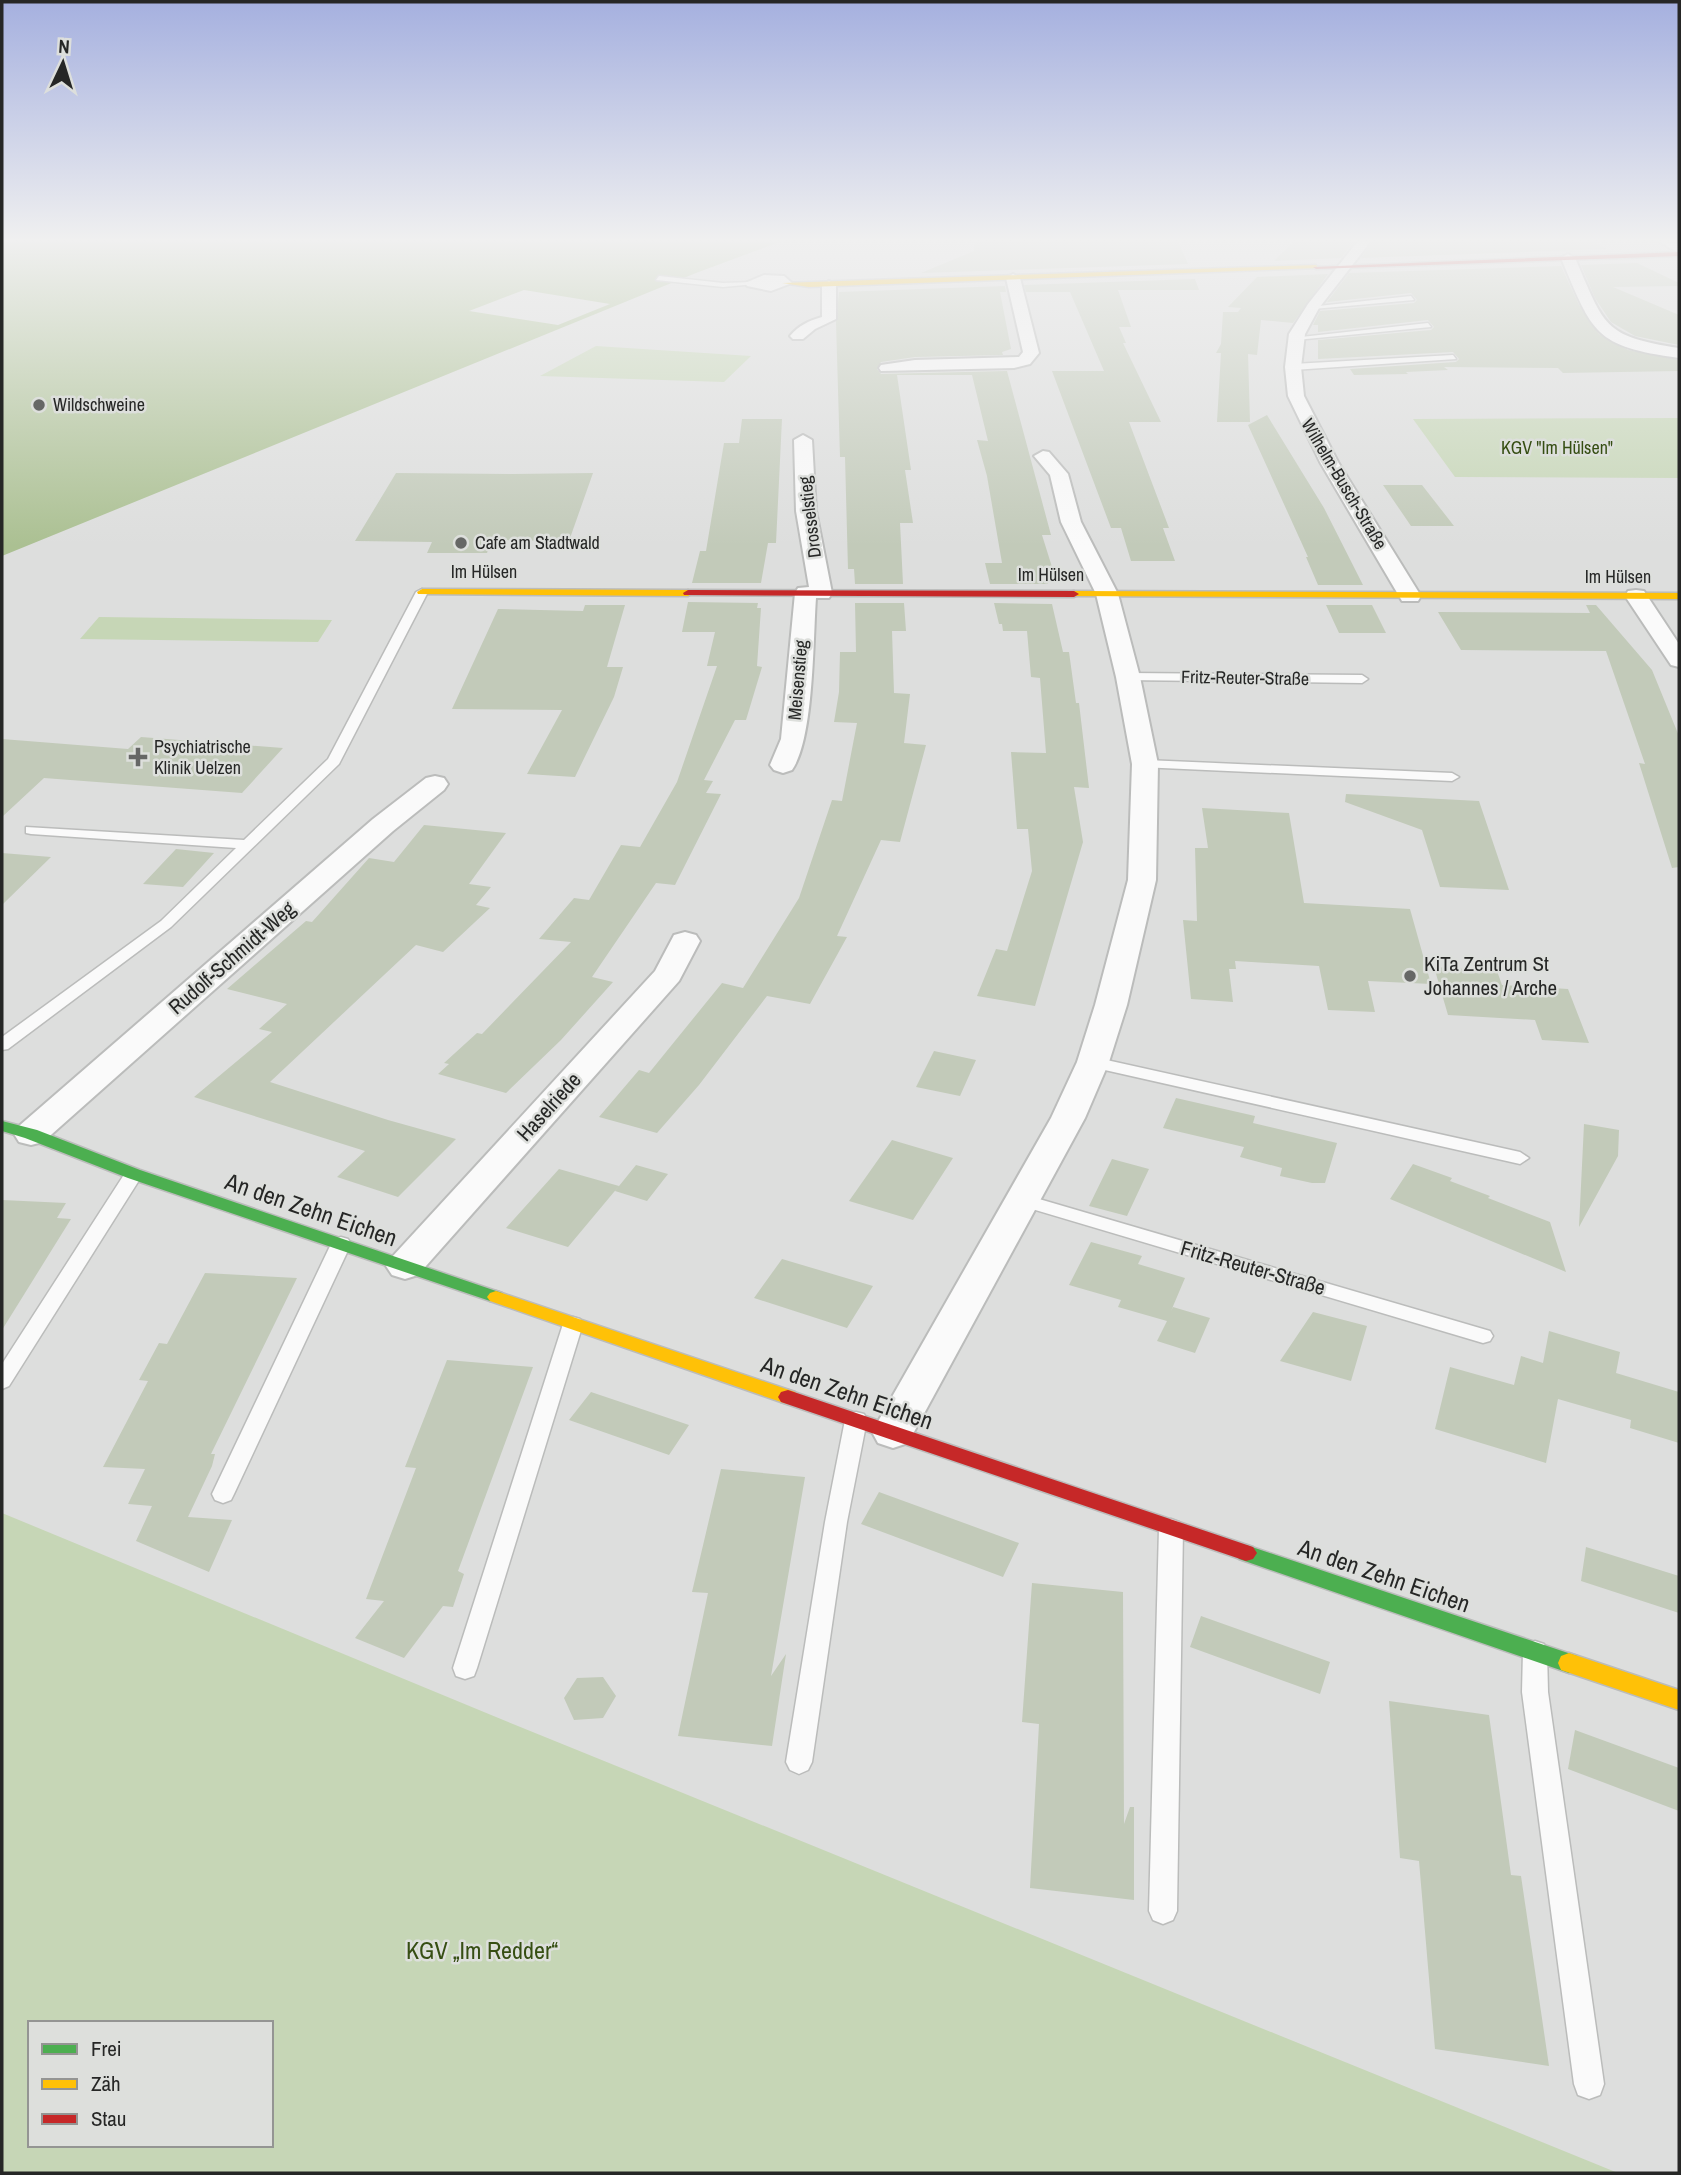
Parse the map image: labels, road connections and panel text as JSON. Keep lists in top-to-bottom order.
{
  "streets": {
    "street": [
      "Wilhelm-Busch-Straße",
      "Drosselstieg",
      "Im Hülsen",
      "Meisenstieg",
      "Rudolf-Schmidt-Weg",
      "Haselriede",
      "An den Zehn Eichen"
    ],
    "lane": ["Fritz-Reuter-Straße"]
  },
  "crossings": [
    ["Wilhelm-Busch-Straße", "Im Hülsen"],
    ["Drosselstieg", "Im Hülsen"],
    ["Drosselstieg", "Meisenstieg"],
    ["Im Hülsen", "Meisenstieg"],
    ["Rudolf-Schmidt-Weg", "An den Zehn Eichen"],
    ["Haselriede", "An den Zehn Eichen"]
  ],
  "parks": ["KGV \"Im Hülsen\"", "KGV „Im Redder“"],
  "places": {
    "other": ["Wildschweine", "Cafe am Stadtwald", "KiTa Zentrum St Johannes / Arche"],
    "health": ["Psychiatrische Klinik Uelzen"]
  },
  "legend": ["Frei", "Zäh", "Stau"],
  "north": "top"
}
